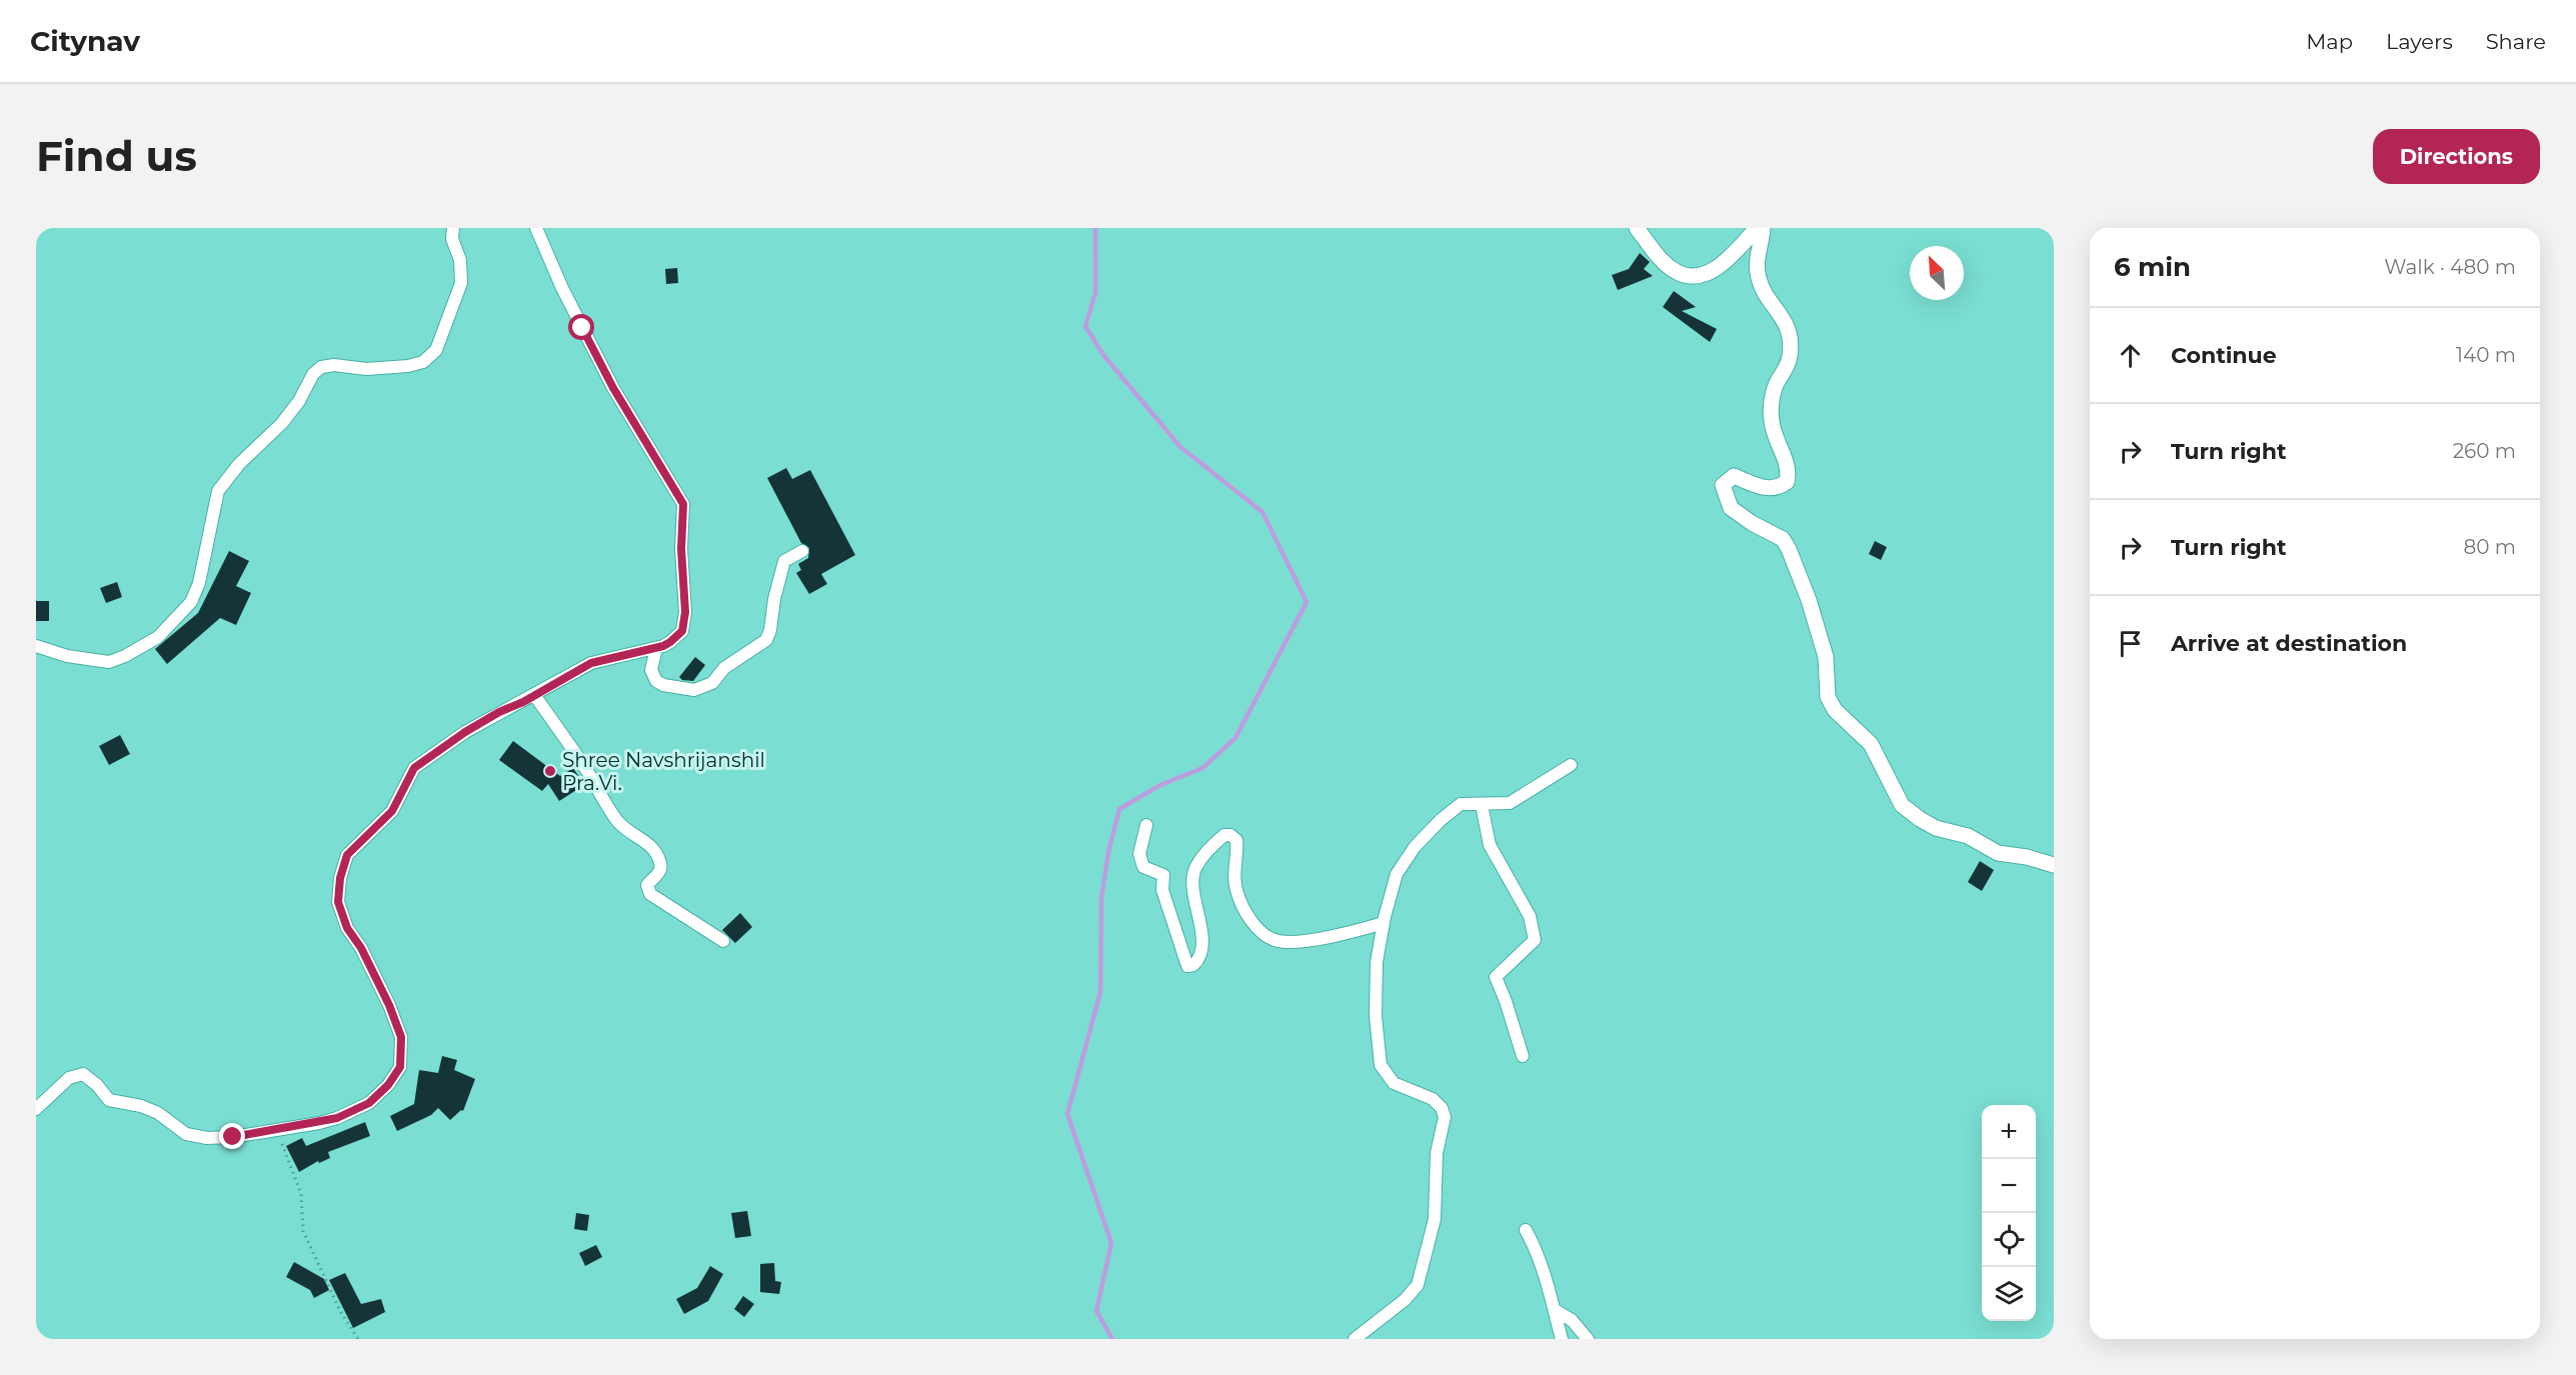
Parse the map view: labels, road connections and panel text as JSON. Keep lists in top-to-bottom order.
{
  "places": ["Shree Navshrijanshil Pra.Vi."],
  "north": "top left",
  "page": {
    "header": "Citynav",
    "nav": ["Map", "Layers", "Share"],
    "buttons": "Directions",
    "title": "Find us",
    "heading": ["6 min", "Walk · 480 m"],
    "list": [
      ["Continue", "140 m"],
      ["Turn right", "260 m"],
      ["Turn right", "80 m"],
      "Arrive at destination"
    ],
    "map_buttons": ["+", "−"]
  }
}
